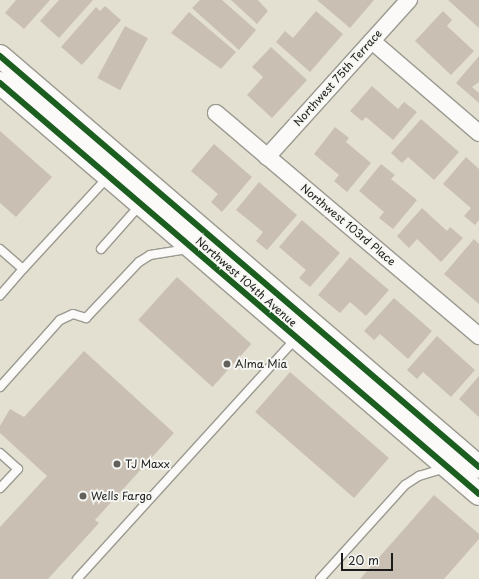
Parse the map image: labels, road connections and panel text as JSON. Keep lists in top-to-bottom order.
{
  "streets": {
    "street": ["Northwest 75th Terrace", "Northwest 103rd Place", "Northwest 104th Avenue"]
  },
  "crossings": [
    ["Northwest 75th Terrace", "Northwest 103rd Place"]
  ],
  "places": ["Alma Mia", "TJ Maxx", "Wells Fargo"],
  "scale_bar": "20 m"
}
